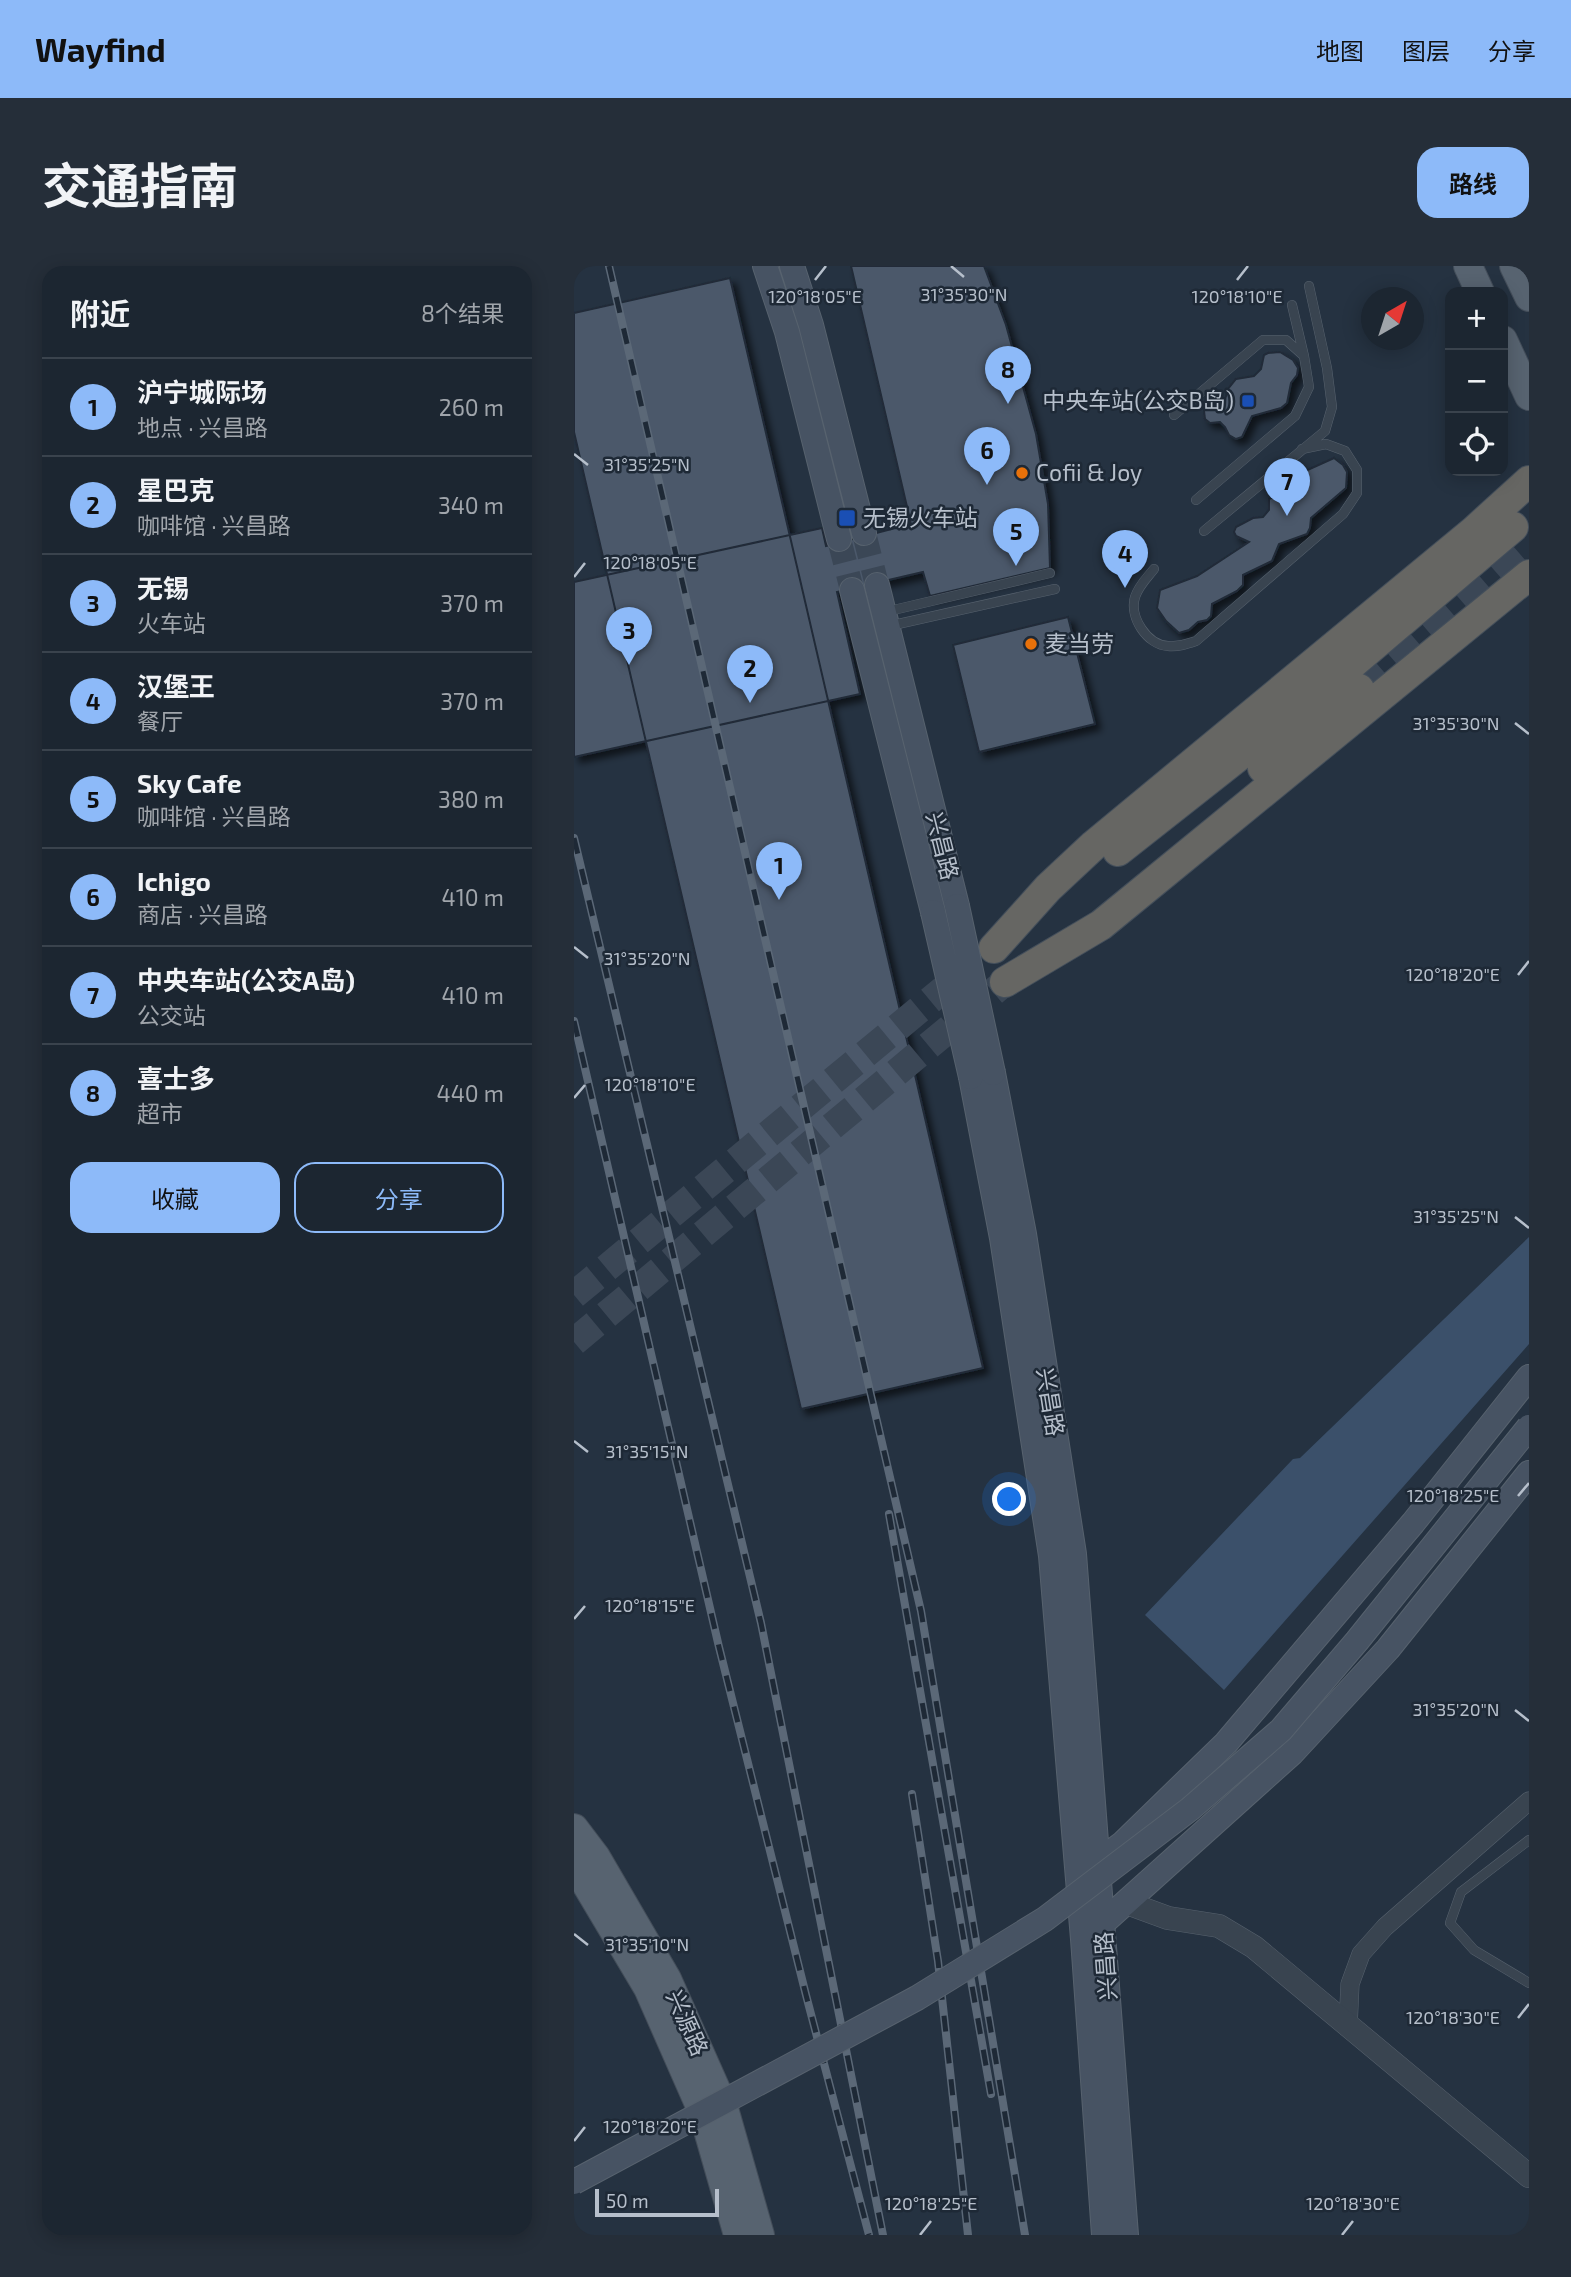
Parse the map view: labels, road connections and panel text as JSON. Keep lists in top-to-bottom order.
{
  "streets": {
    "main road": ["兴昌路", "兴源路"]
  },
  "places": {
    "transit": ["中央车站(公交B岛)", "无锡火车站"],
    "other": ["Cofii & Joy", "麦当劳"]
  },
  "scale_bar": "50 m",
  "north": "top right",
  "page": {
    "header": "Wayfind",
    "nav": ["地图", "图层", "分享"],
    "title": "交通指南",
    "buttons": [
      "路线",
      ["收藏", "分享"]
    ],
    "heading": ["附近", "8个结果"],
    "map_buttons": ["+", "−"],
    "pins": [
      "8",
      "6",
      "7",
      "5",
      "4",
      "3",
      "2",
      "1"
    ],
    "list": [
      {
        "mark": "1",
        "name": "沪宁城际场",
        "note": "地点 · 兴昌路",
        "value": "260 m"
      },
      {
        "mark": "2",
        "name": "星巴克",
        "note": "咖啡馆 · 兴昌路",
        "value": "340 m"
      },
      {
        "mark": "3",
        "name": "无锡",
        "note": "火车站",
        "value": "370 m"
      },
      {
        "mark": "4",
        "name": "汉堡王",
        "note": "餐厅",
        "value": "370 m"
      },
      {
        "mark": "5",
        "name": "Sky Cafe",
        "note": "咖啡馆 · 兴昌路",
        "value": "380 m"
      },
      {
        "mark": "6",
        "name": "Ichigo",
        "note": "商店 · 兴昌路",
        "value": "410 m"
      },
      {
        "mark": "7",
        "name": "中央车站(公交A岛)",
        "note": "公交站",
        "value": "410 m"
      },
      {
        "mark": "8",
        "name": "喜士多",
        "note": "超市",
        "value": "440 m"
      }
    ],
    "scale": "50 m"
  },
  "coordinates": [
    "31°35'30\"N",
    "120°18'05\"E",
    "120°18'10\"E",
    "31°35'25\"N",
    "31°35'20\"N",
    "120°18'20\"E",
    "31°35'15\"N",
    "120°18'25\"E",
    "120°18'15\"E",
    "31°35'10\"N",
    "120°18'30\"E"
  ]
}
